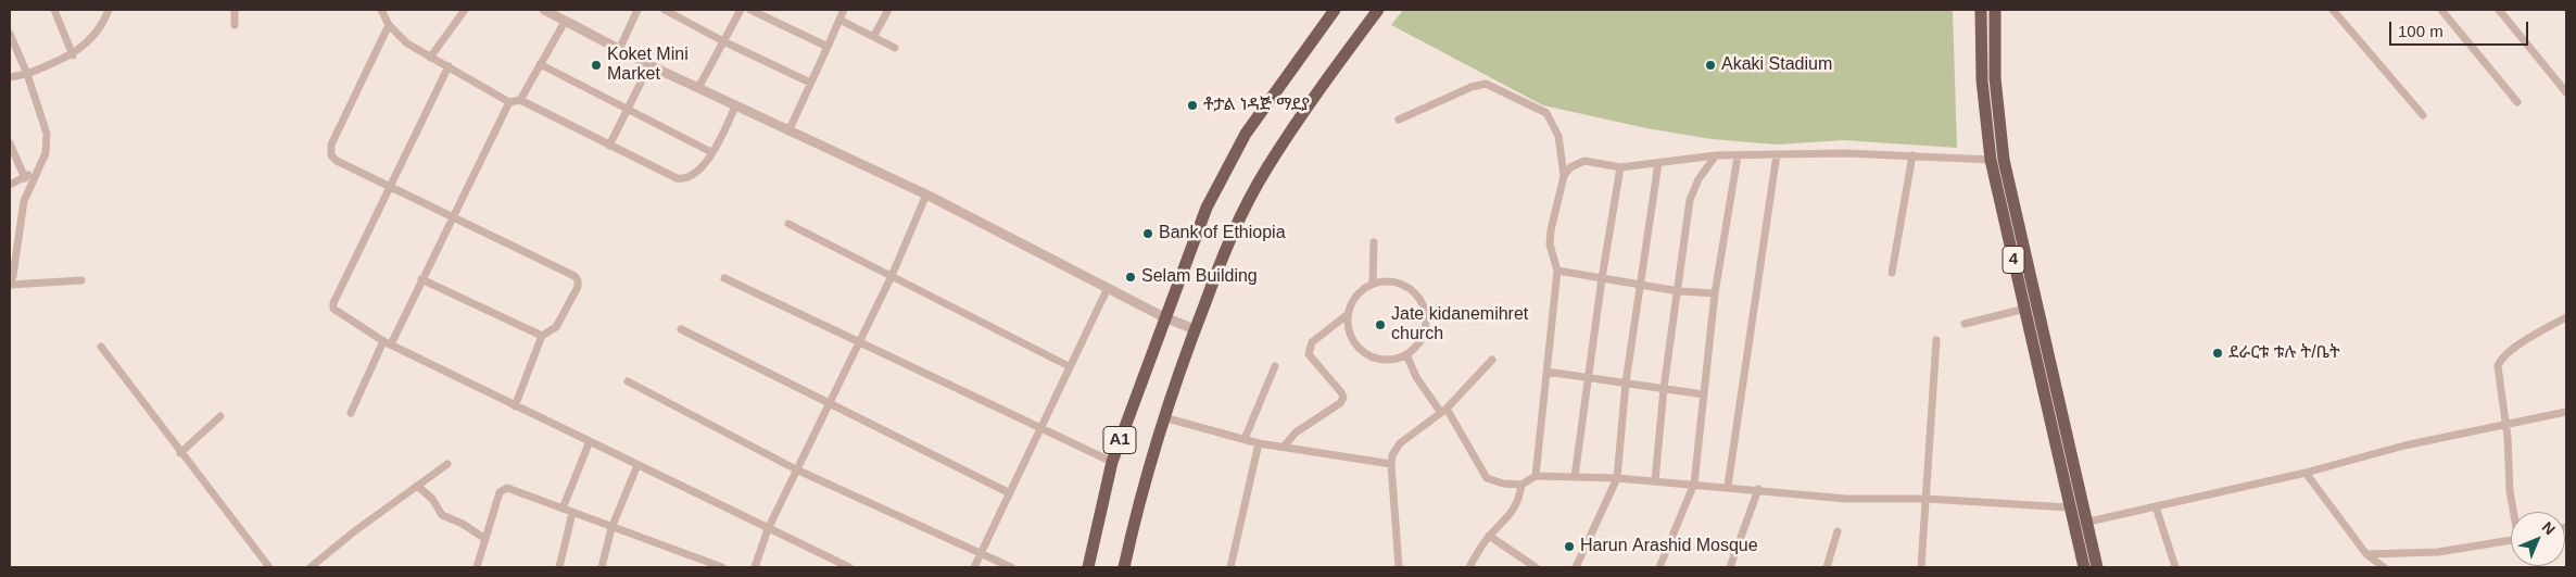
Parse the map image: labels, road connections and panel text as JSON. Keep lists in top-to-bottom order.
{
  "streets": {
    "main road": ["4", "A1"]
  },
  "places": [
    "Koket Mini Market",
    "Akaki Stadium",
    "ቶታል ነዳጅ ማደያ",
    "Bank of Ethiopia",
    "Selam Building",
    "Jate kidanemihret church",
    "ደራርቱ ቱሉ ት/ቤት",
    "Harun Arashid Mosque"
  ],
  "scale_bar": "100 m",
  "north": "top right"
}
